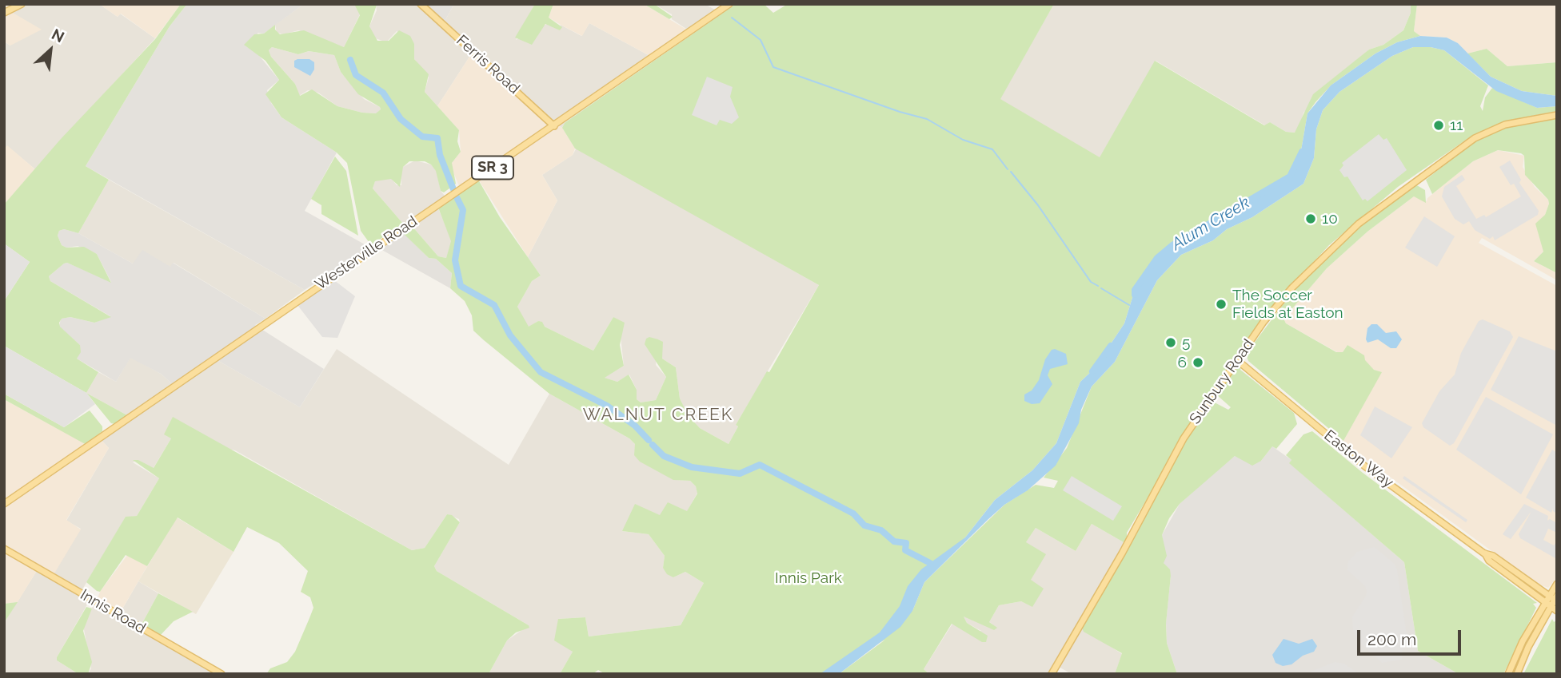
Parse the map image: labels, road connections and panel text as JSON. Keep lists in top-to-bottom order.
{
  "streets": {
    "main road": [
      "Ferris Road",
      "SR 3",
      "Westerville Road",
      "Sunbury Road",
      "Easton Way",
      "Innis Road"
    ]
  },
  "crossings": [
    ["Ferris Road", "Westerville Road"],
    ["Sunbury Road", "Easton Way"]
  ],
  "districts": ["WALNUT CREEK"],
  "water": ["Alum Creek"],
  "parks": ["Innis Park"],
  "places": [
    "11",
    "10",
    "The Soccer Fields at Easton",
    "5",
    "6"
  ],
  "scale_bar": "200 m",
  "north": "top right"
}
